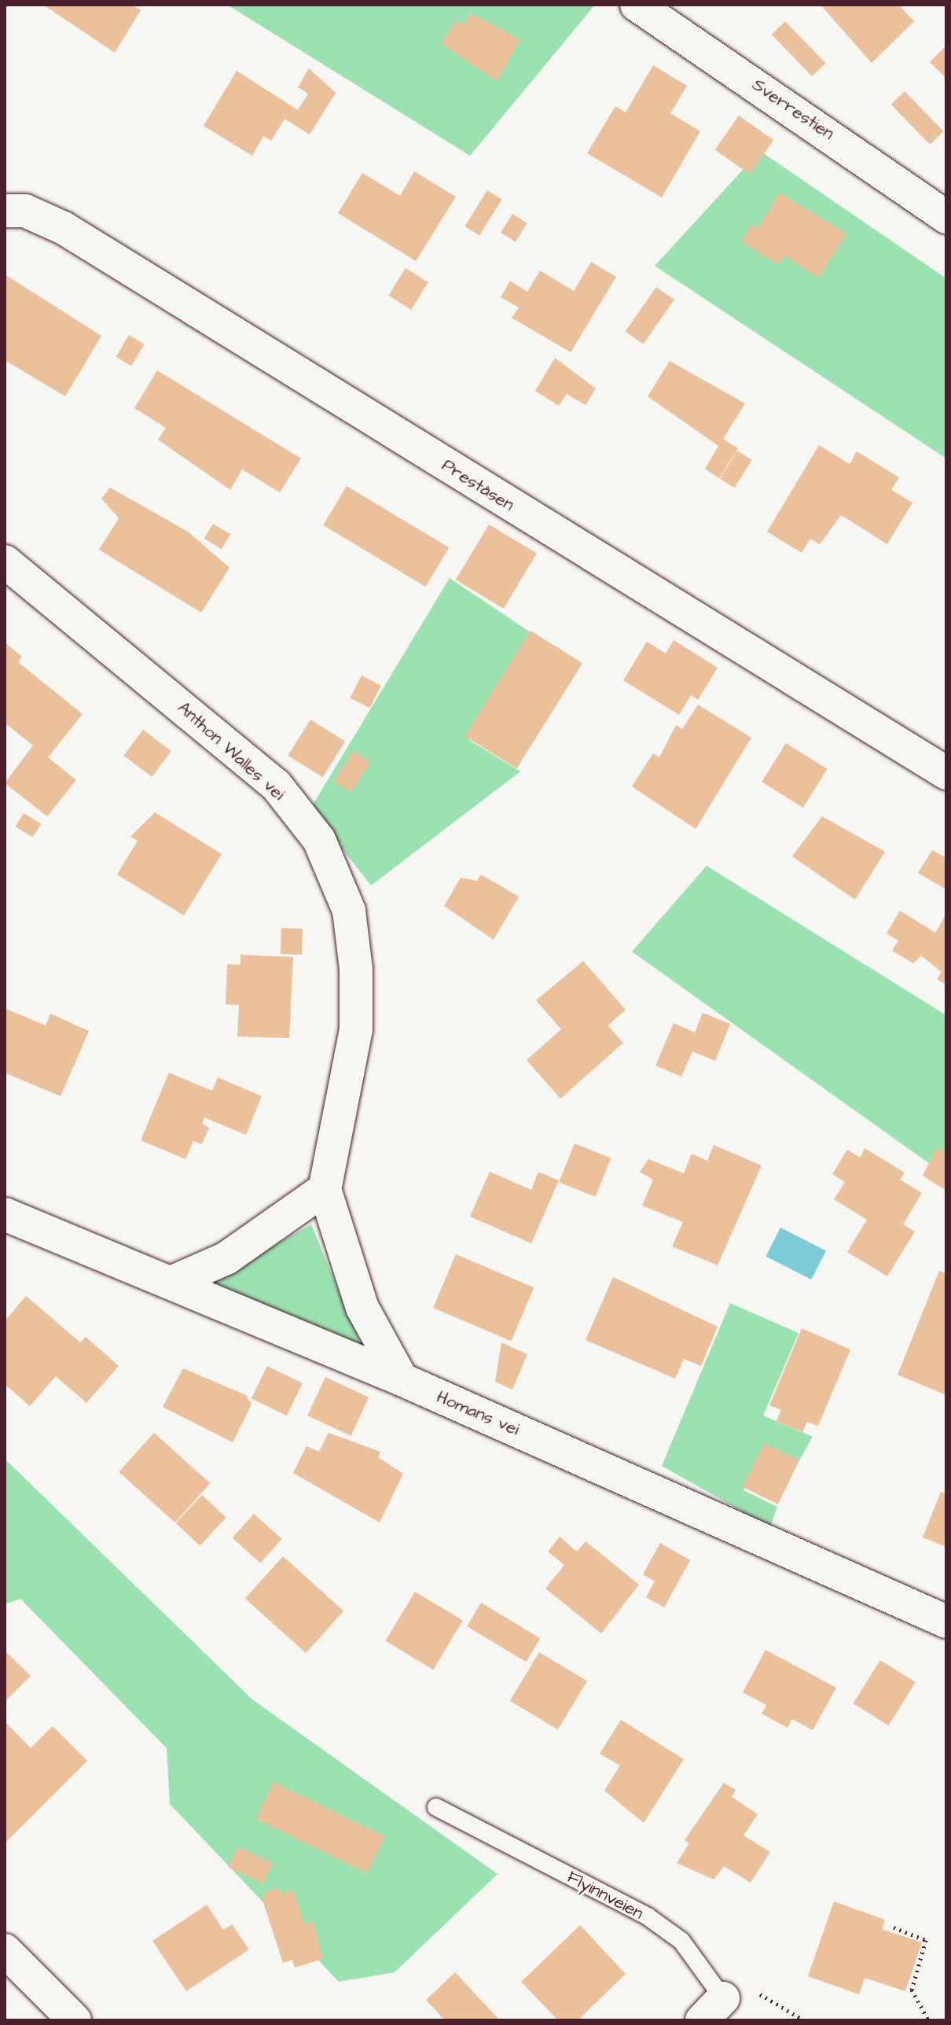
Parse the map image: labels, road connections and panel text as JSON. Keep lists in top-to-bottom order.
{
  "streets": {
    "street": [
      "Sverrestien",
      "Preståsen",
      "Anthon Walles vei",
      "Homans vei"
    ],
    "lane": ["Flyinnveien"]
  },
  "crossings": [
    ["Anthon Walles vei", "Homans vei"]
  ]
}
